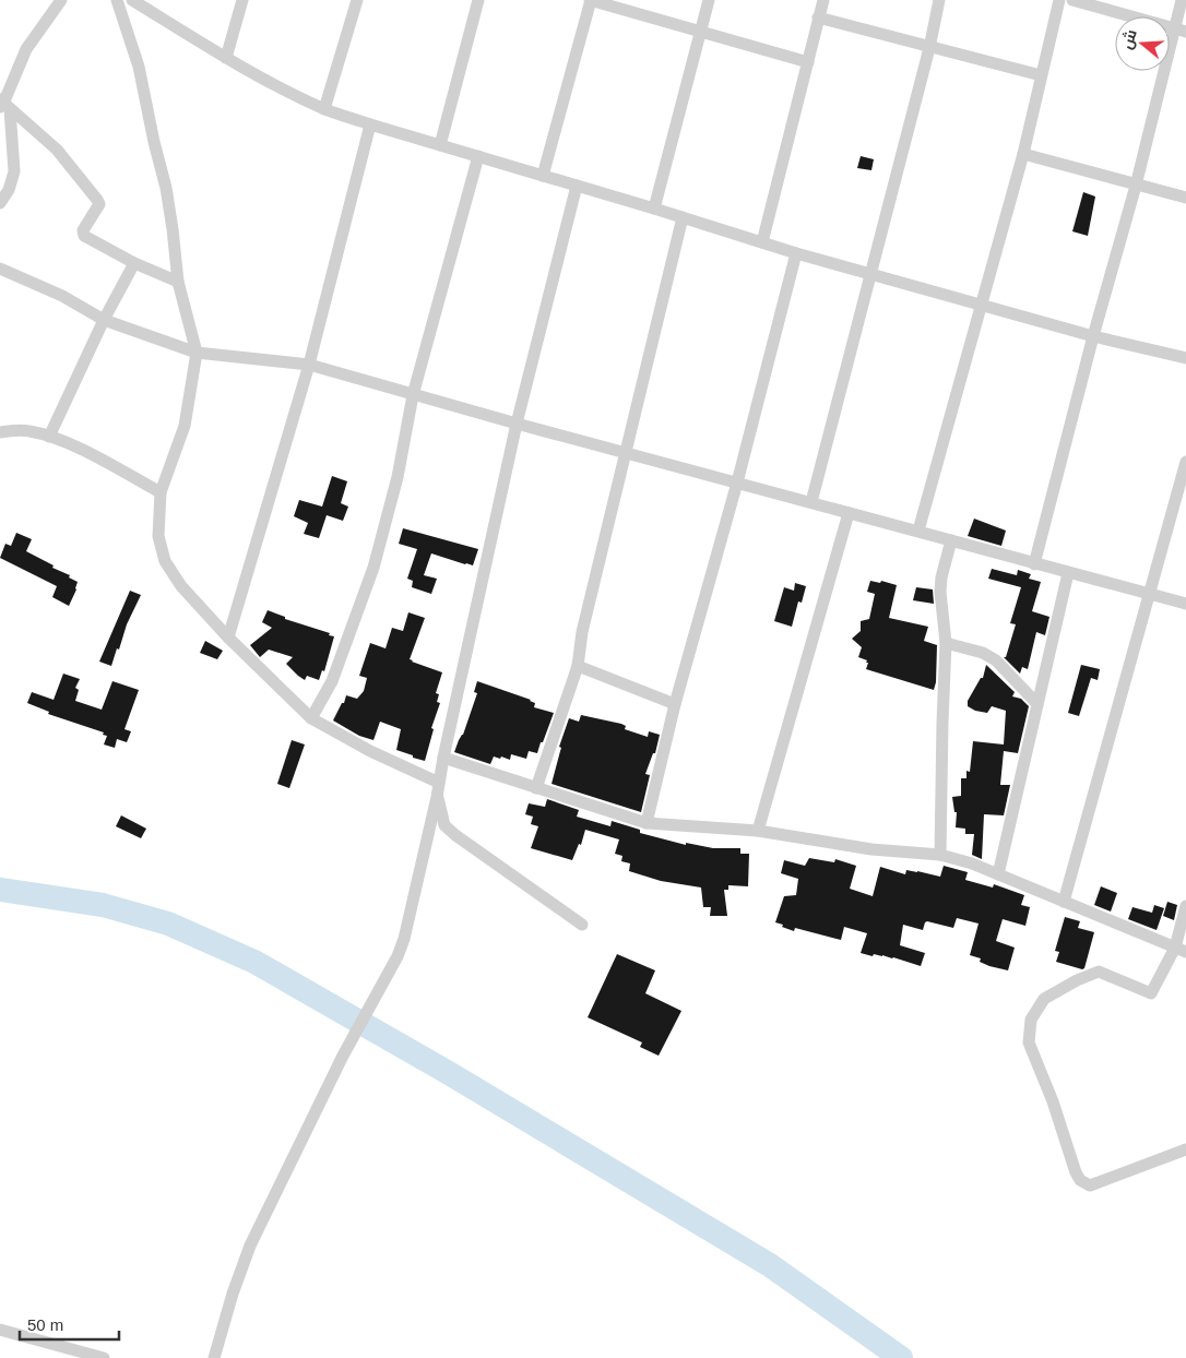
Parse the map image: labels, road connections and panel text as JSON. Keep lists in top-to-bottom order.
{
  "scale_bar": "50 m",
  "north": "left"
}
